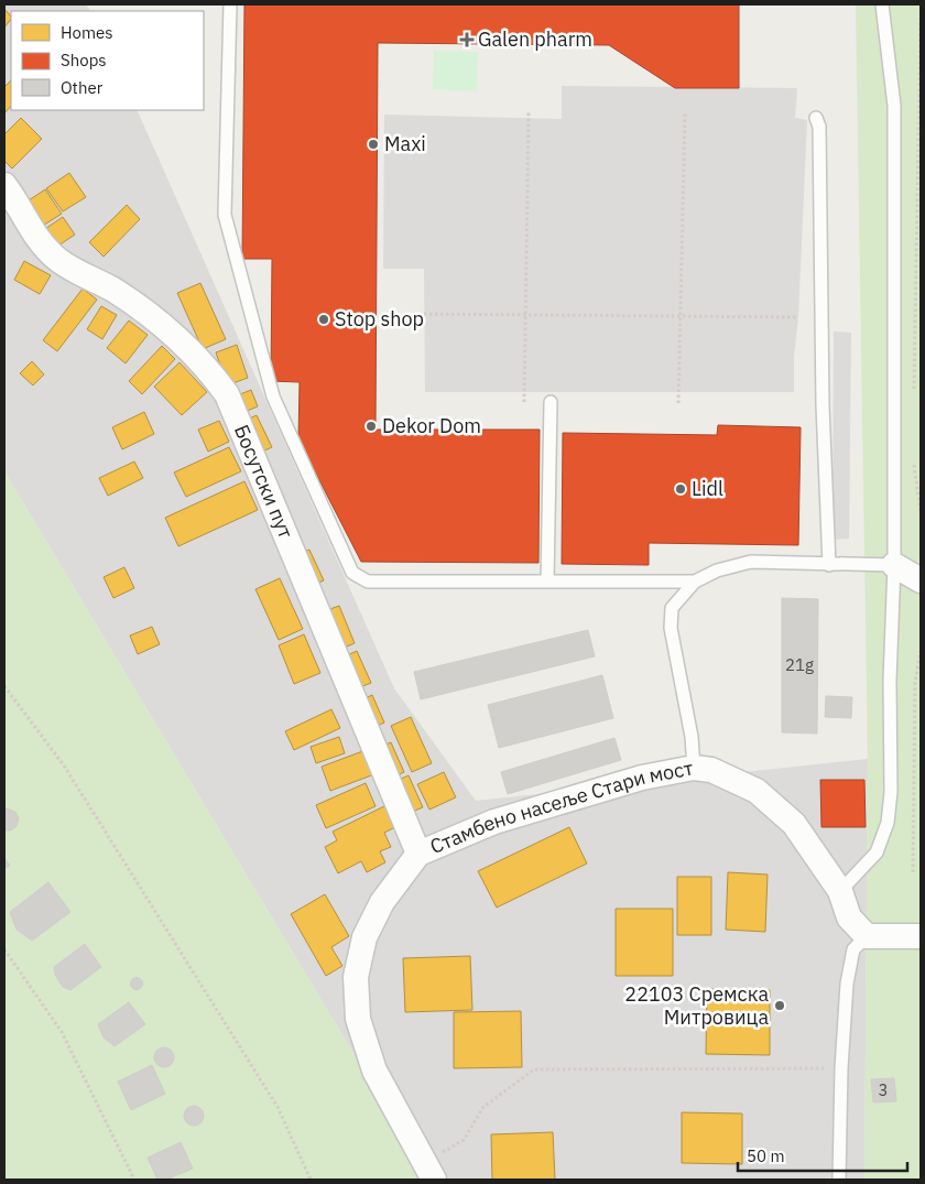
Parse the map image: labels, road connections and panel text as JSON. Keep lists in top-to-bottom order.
{
  "streets": {
    "street": ["Босутски пут", "Стамбено насеље Стари мост"]
  },
  "crossings": [
    ["Босутски пут", "Стамбено насеље Стари мост"]
  ],
  "places": {
    "health": ["Galen pharm"],
    "other": [
      "Maxi",
      "Stop shop",
      "Dekor Dom",
      "Lidl",
      "22103 Сремска Митровица"
    ]
  },
  "house_numbers": ["21g", "3"],
  "legend": ["Homes", "Shops", "Other"],
  "scale_bar": "50 m"
}
